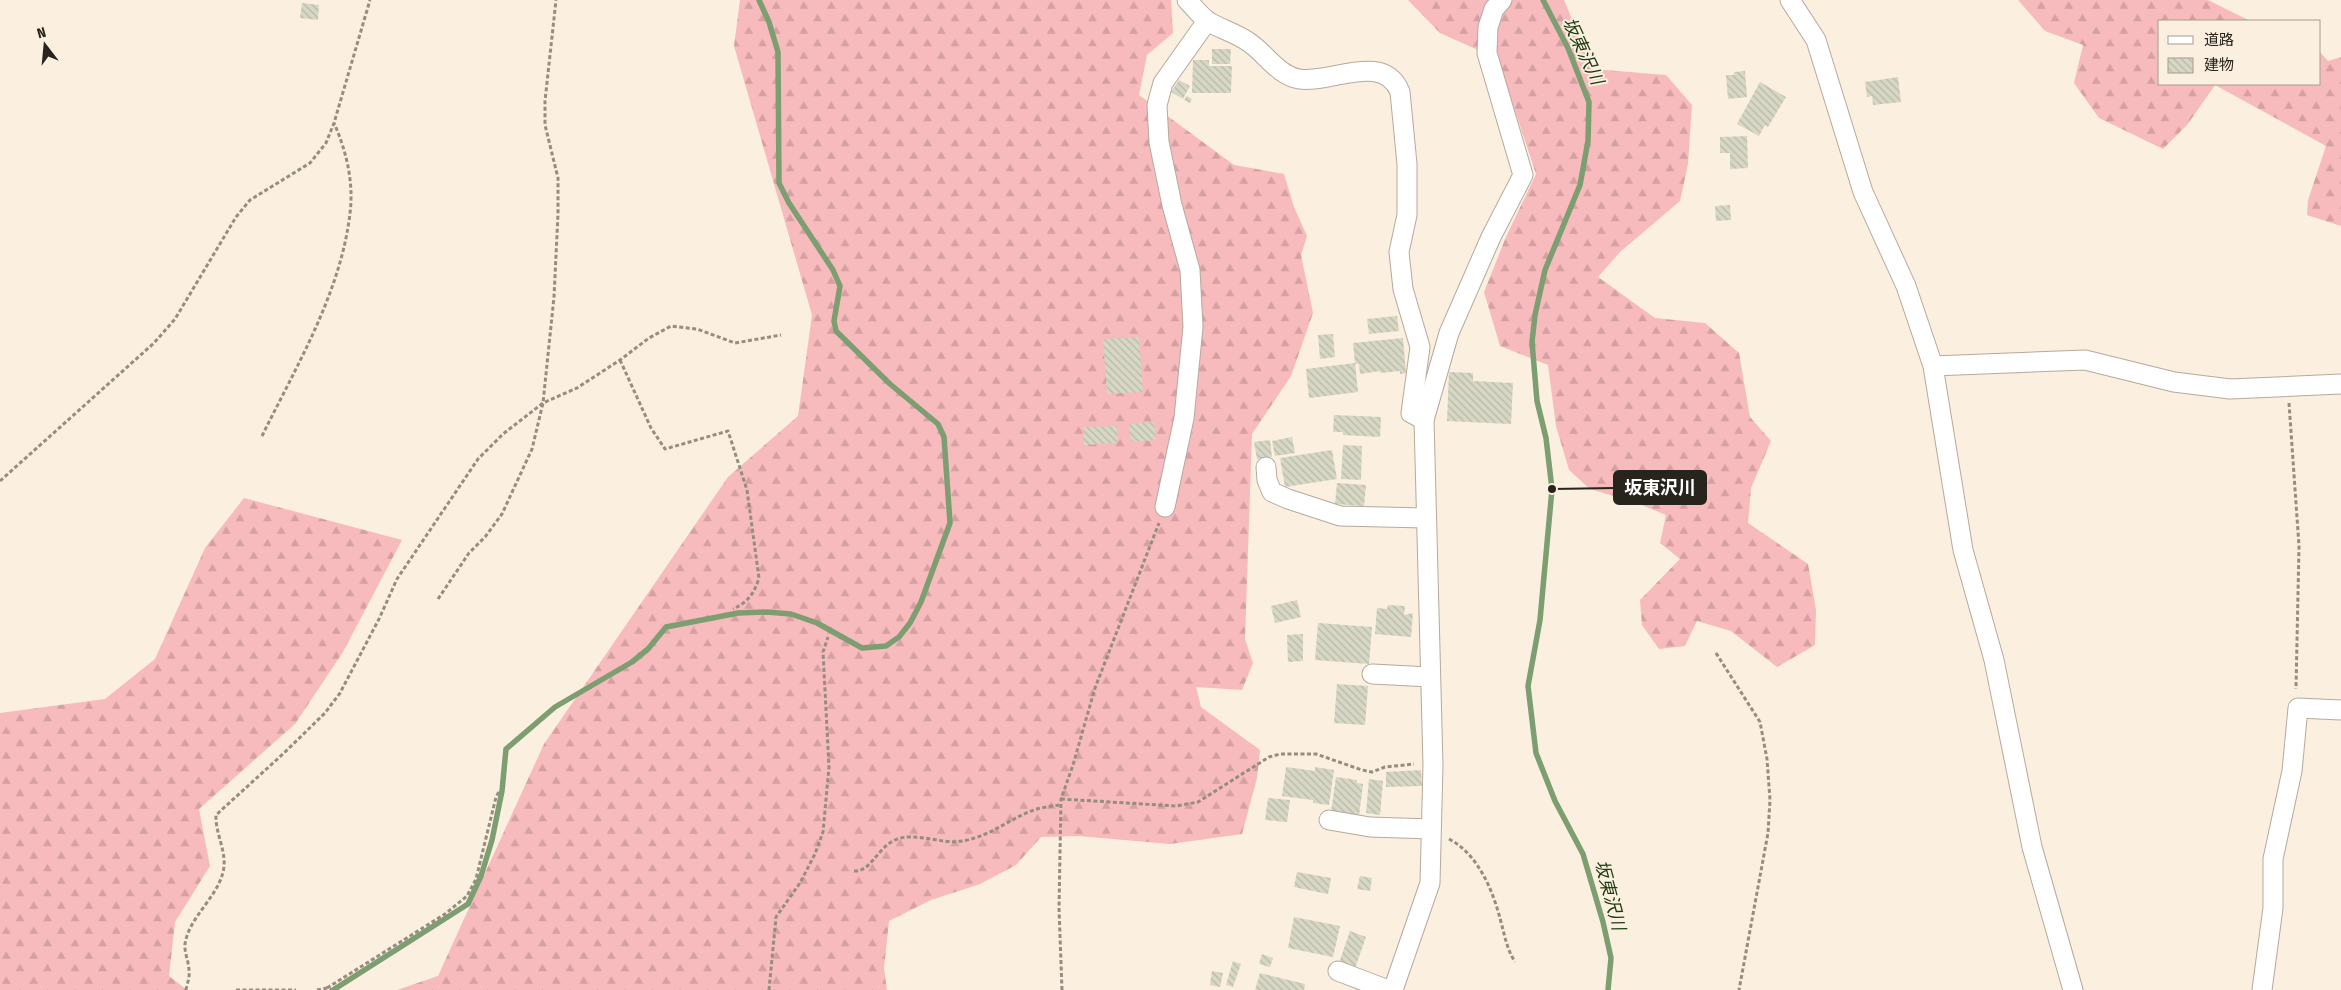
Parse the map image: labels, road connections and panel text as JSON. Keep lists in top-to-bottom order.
{
  "water": ["坂東沢川"],
  "places": ["坂東沢川"],
  "legend": ["道路", "建物"],
  "north": "top"
}
